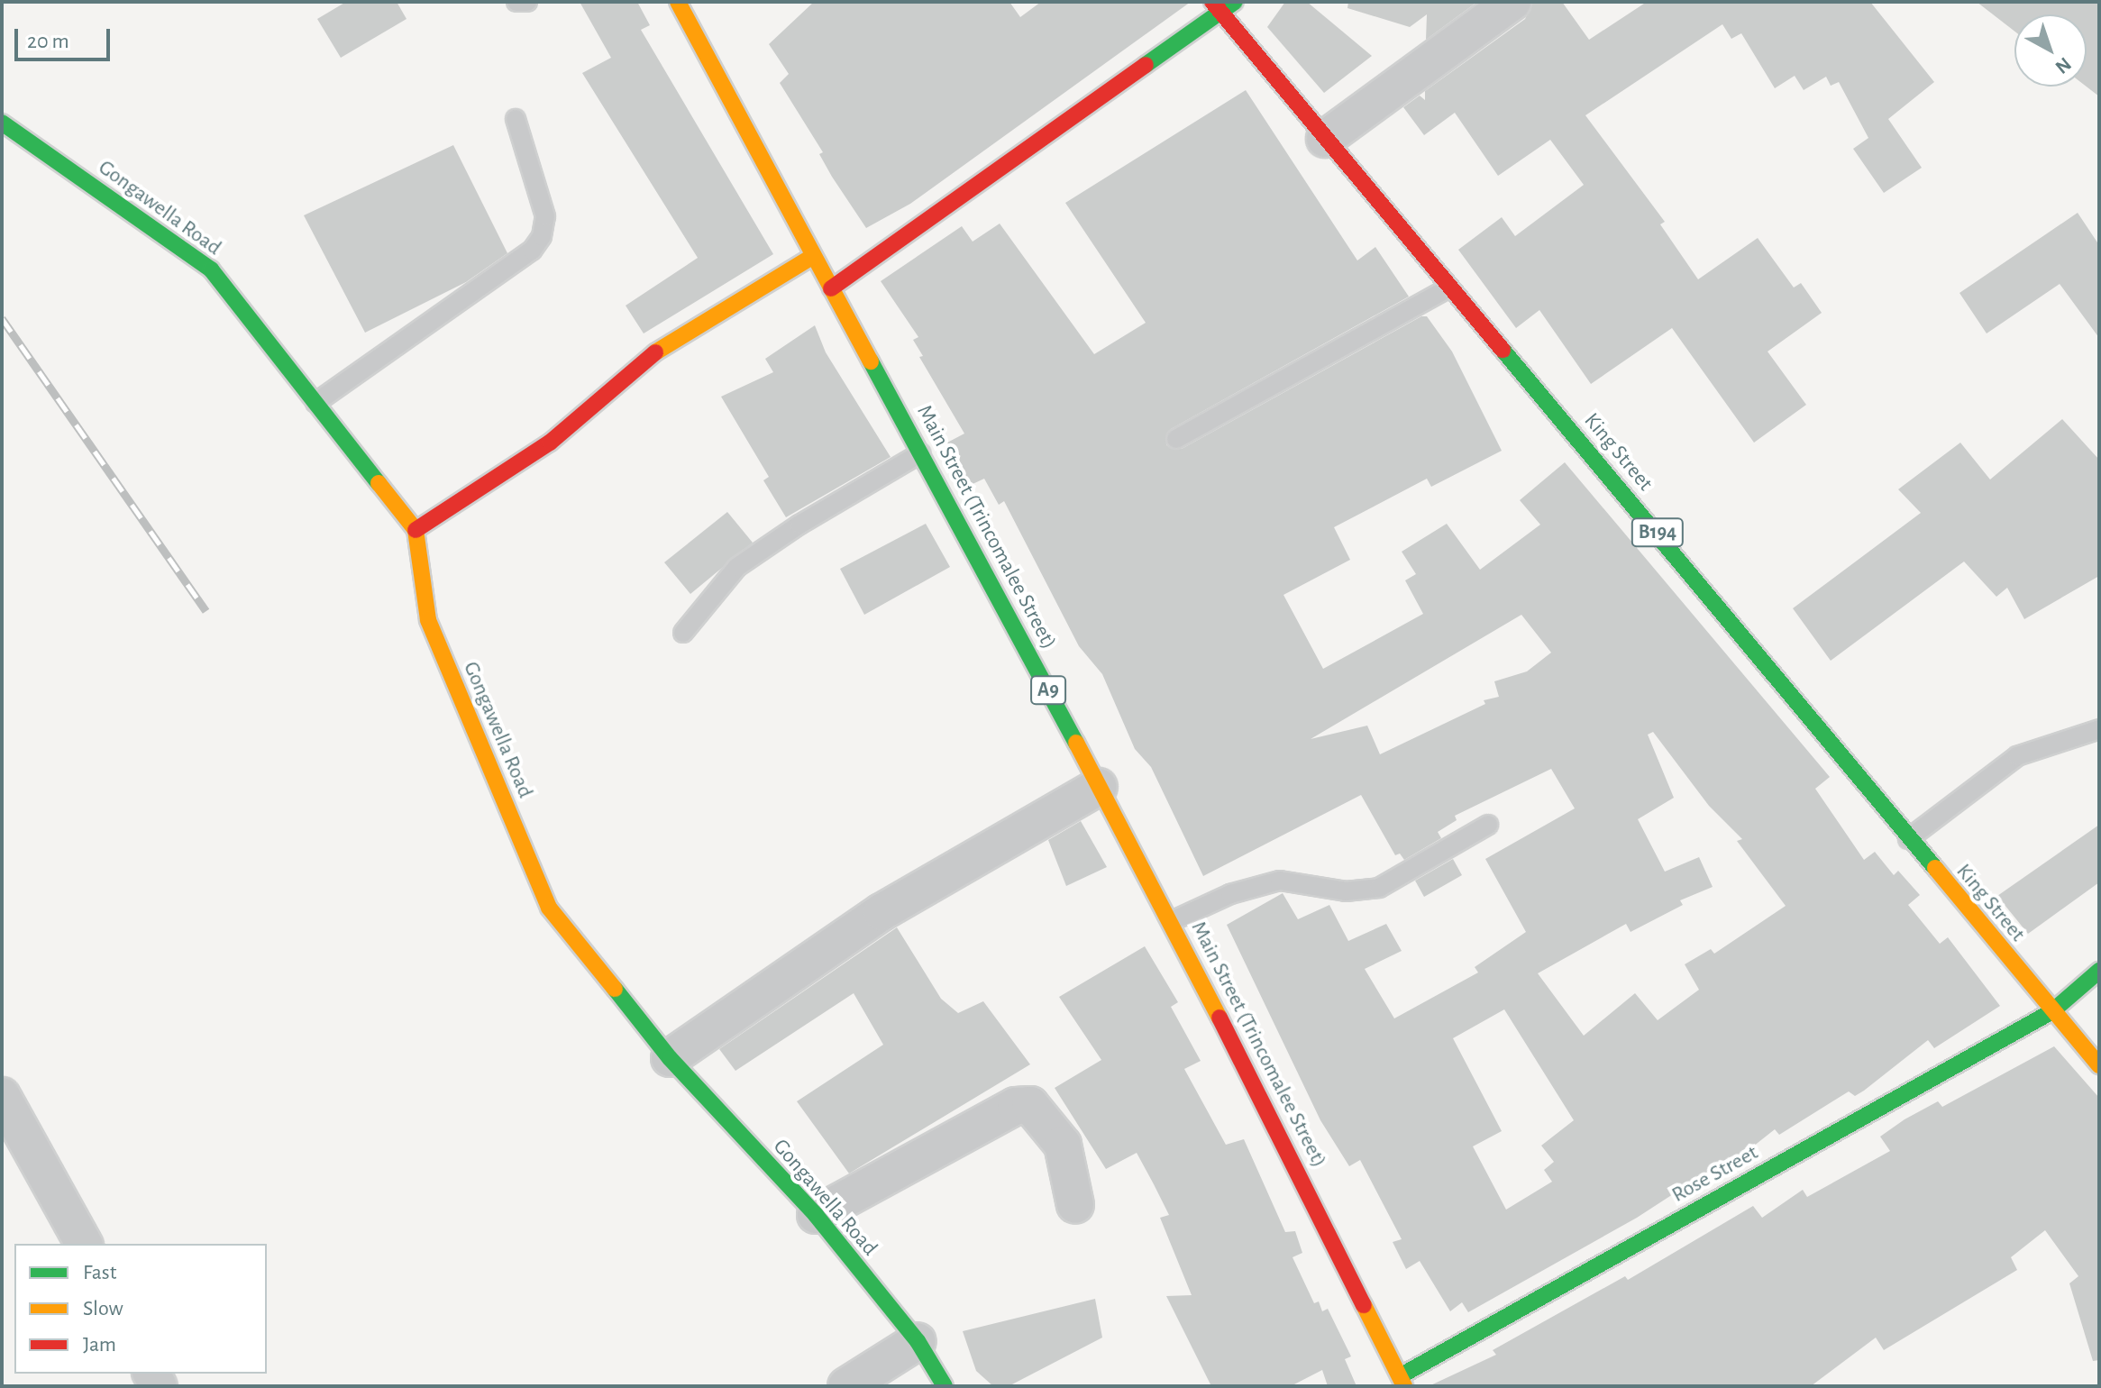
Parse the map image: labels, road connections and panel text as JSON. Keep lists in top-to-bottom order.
{
  "streets": {
    "main road": [
      "Gongawella Road",
      "King Street",
      "Main Street (Trincomalee Street)",
      "B194",
      "A9",
      "Rose Street"
    ]
  },
  "crossings": [
    ["King Street", "Rose Street"],
    ["Main Street (Trincomalee Street)", "Rose Street"]
  ],
  "legend": ["Fast", "Slow", "Jam"],
  "scale_bar": "20 m",
  "north": "bottom right"
}
